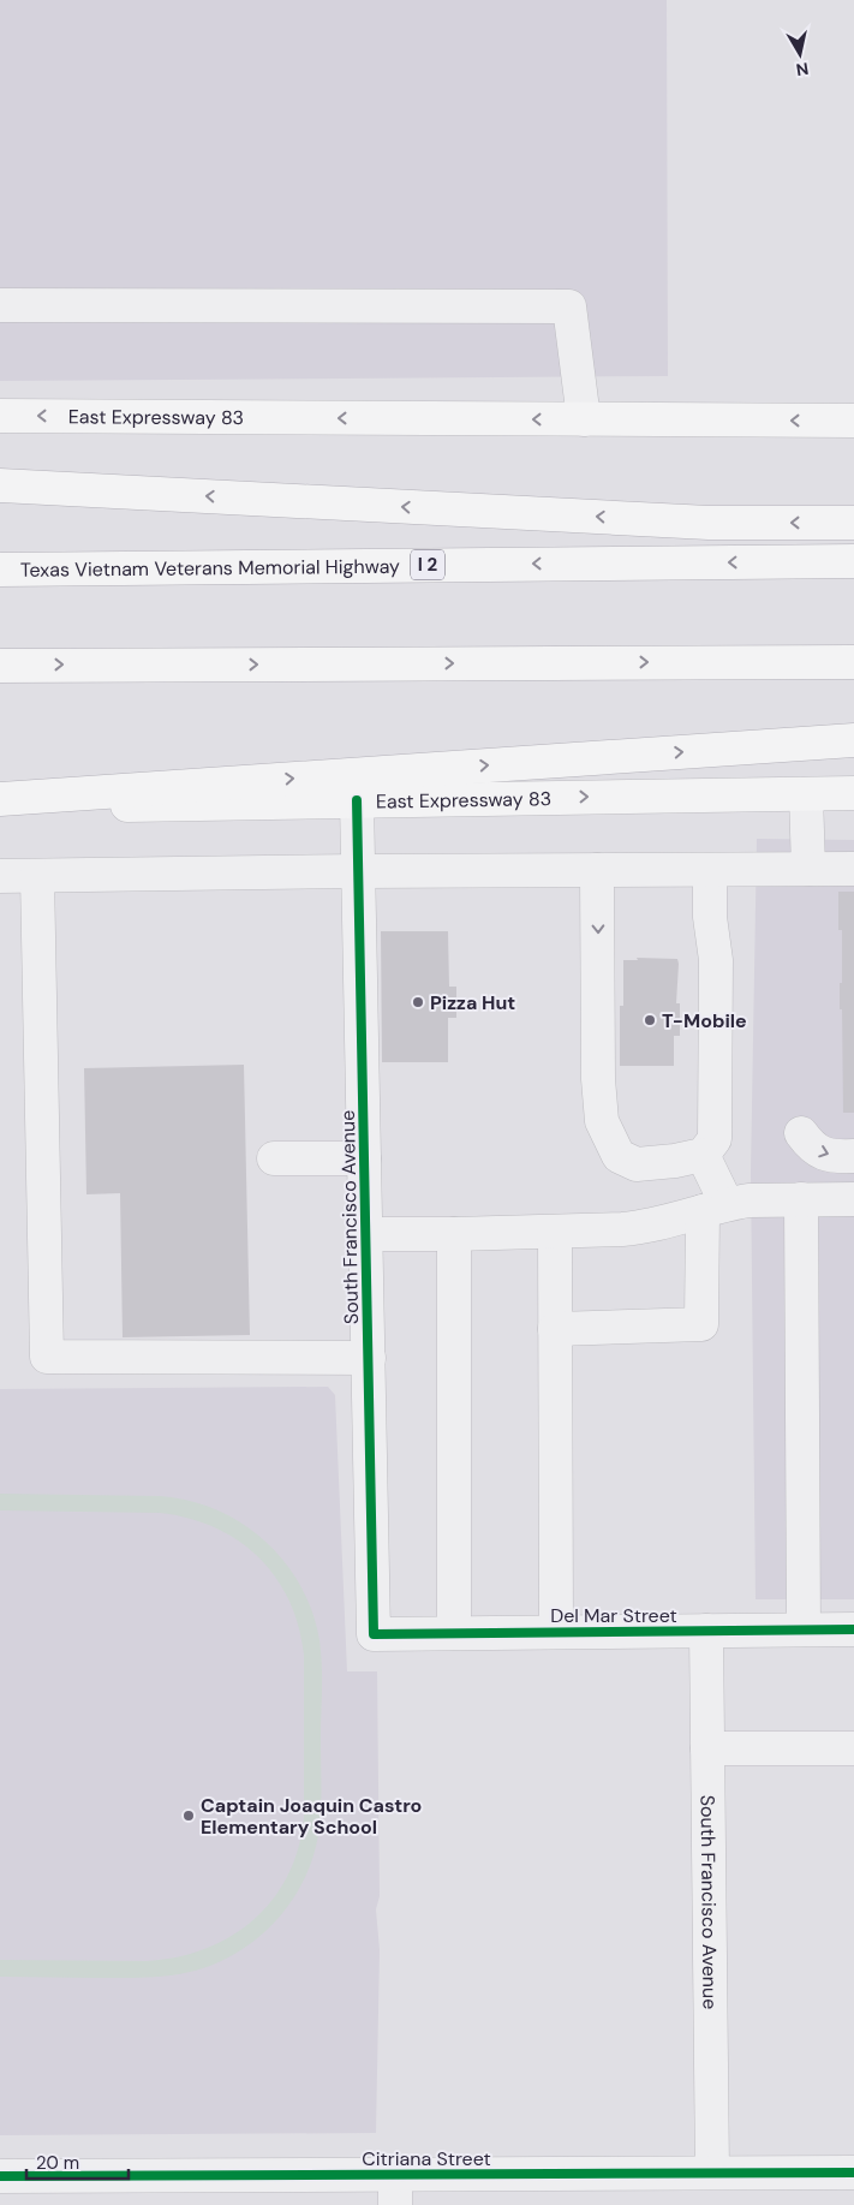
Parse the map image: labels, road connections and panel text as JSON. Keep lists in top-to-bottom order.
{
  "streets": {
    "main road": ["East Expressway 83", "I 2", "Texas Vietnam Veterans Memorial Highway"],
    "street": ["South Francisco Avenue", "Del Mar Street", "Citriana Street"]
  },
  "crossings": [
    ["East Expressway 83", "South Francisco Avenue"],
    ["South Francisco Avenue", "Del Mar Street"],
    ["South Francisco Avenue", "Citriana Street"]
  ],
  "places": ["Pizza Hut", "T-Mobile", "Captain Joaquin Castro Elementary School"],
  "scale_bar": "20 m",
  "north": "bottom"
}
